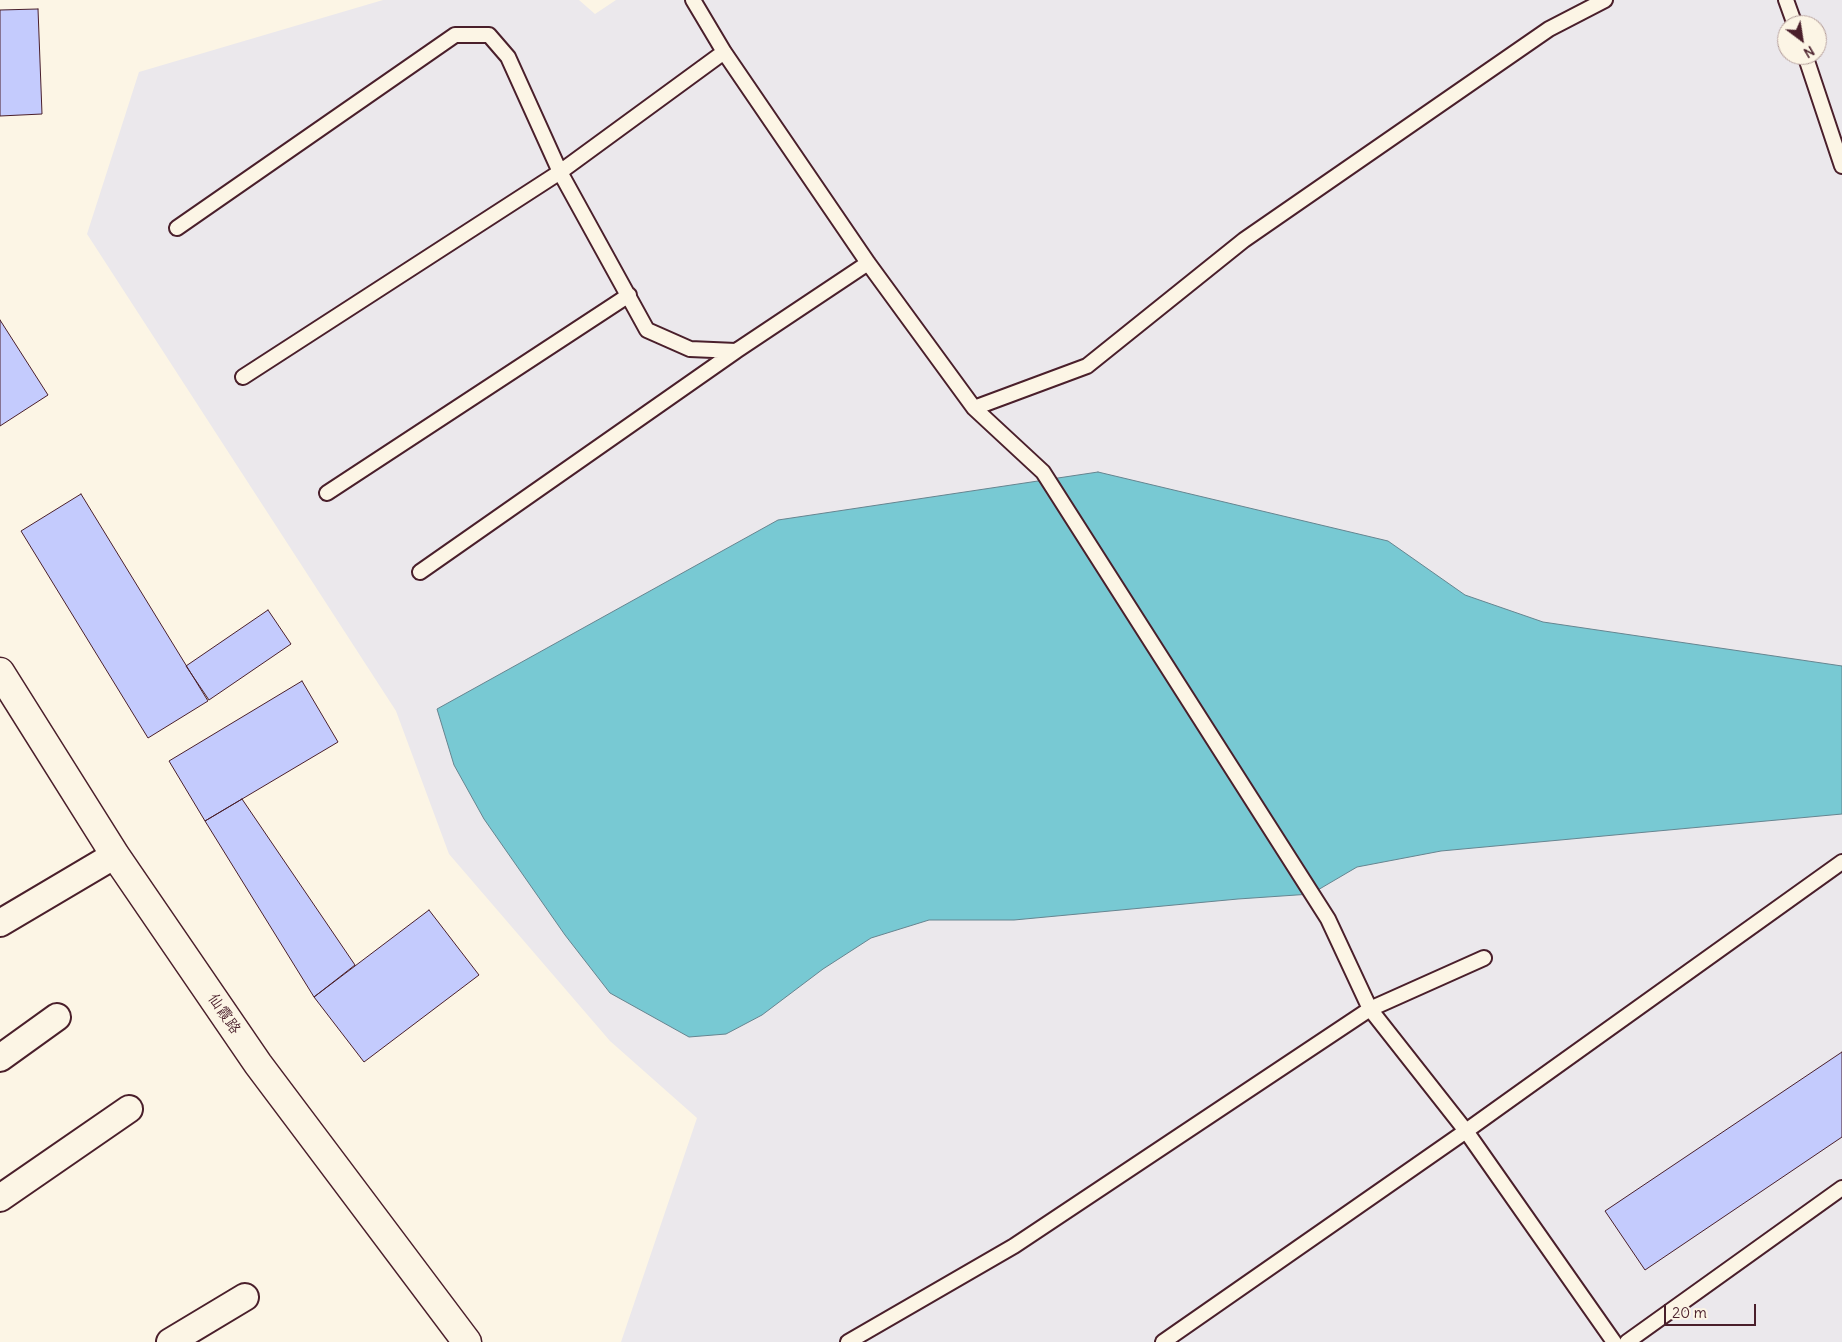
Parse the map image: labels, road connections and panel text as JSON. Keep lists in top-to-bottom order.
{
  "streets": {
    "street": ["仙霞路"]
  },
  "scale_bar": "20 m",
  "north": "bottom right"
}
